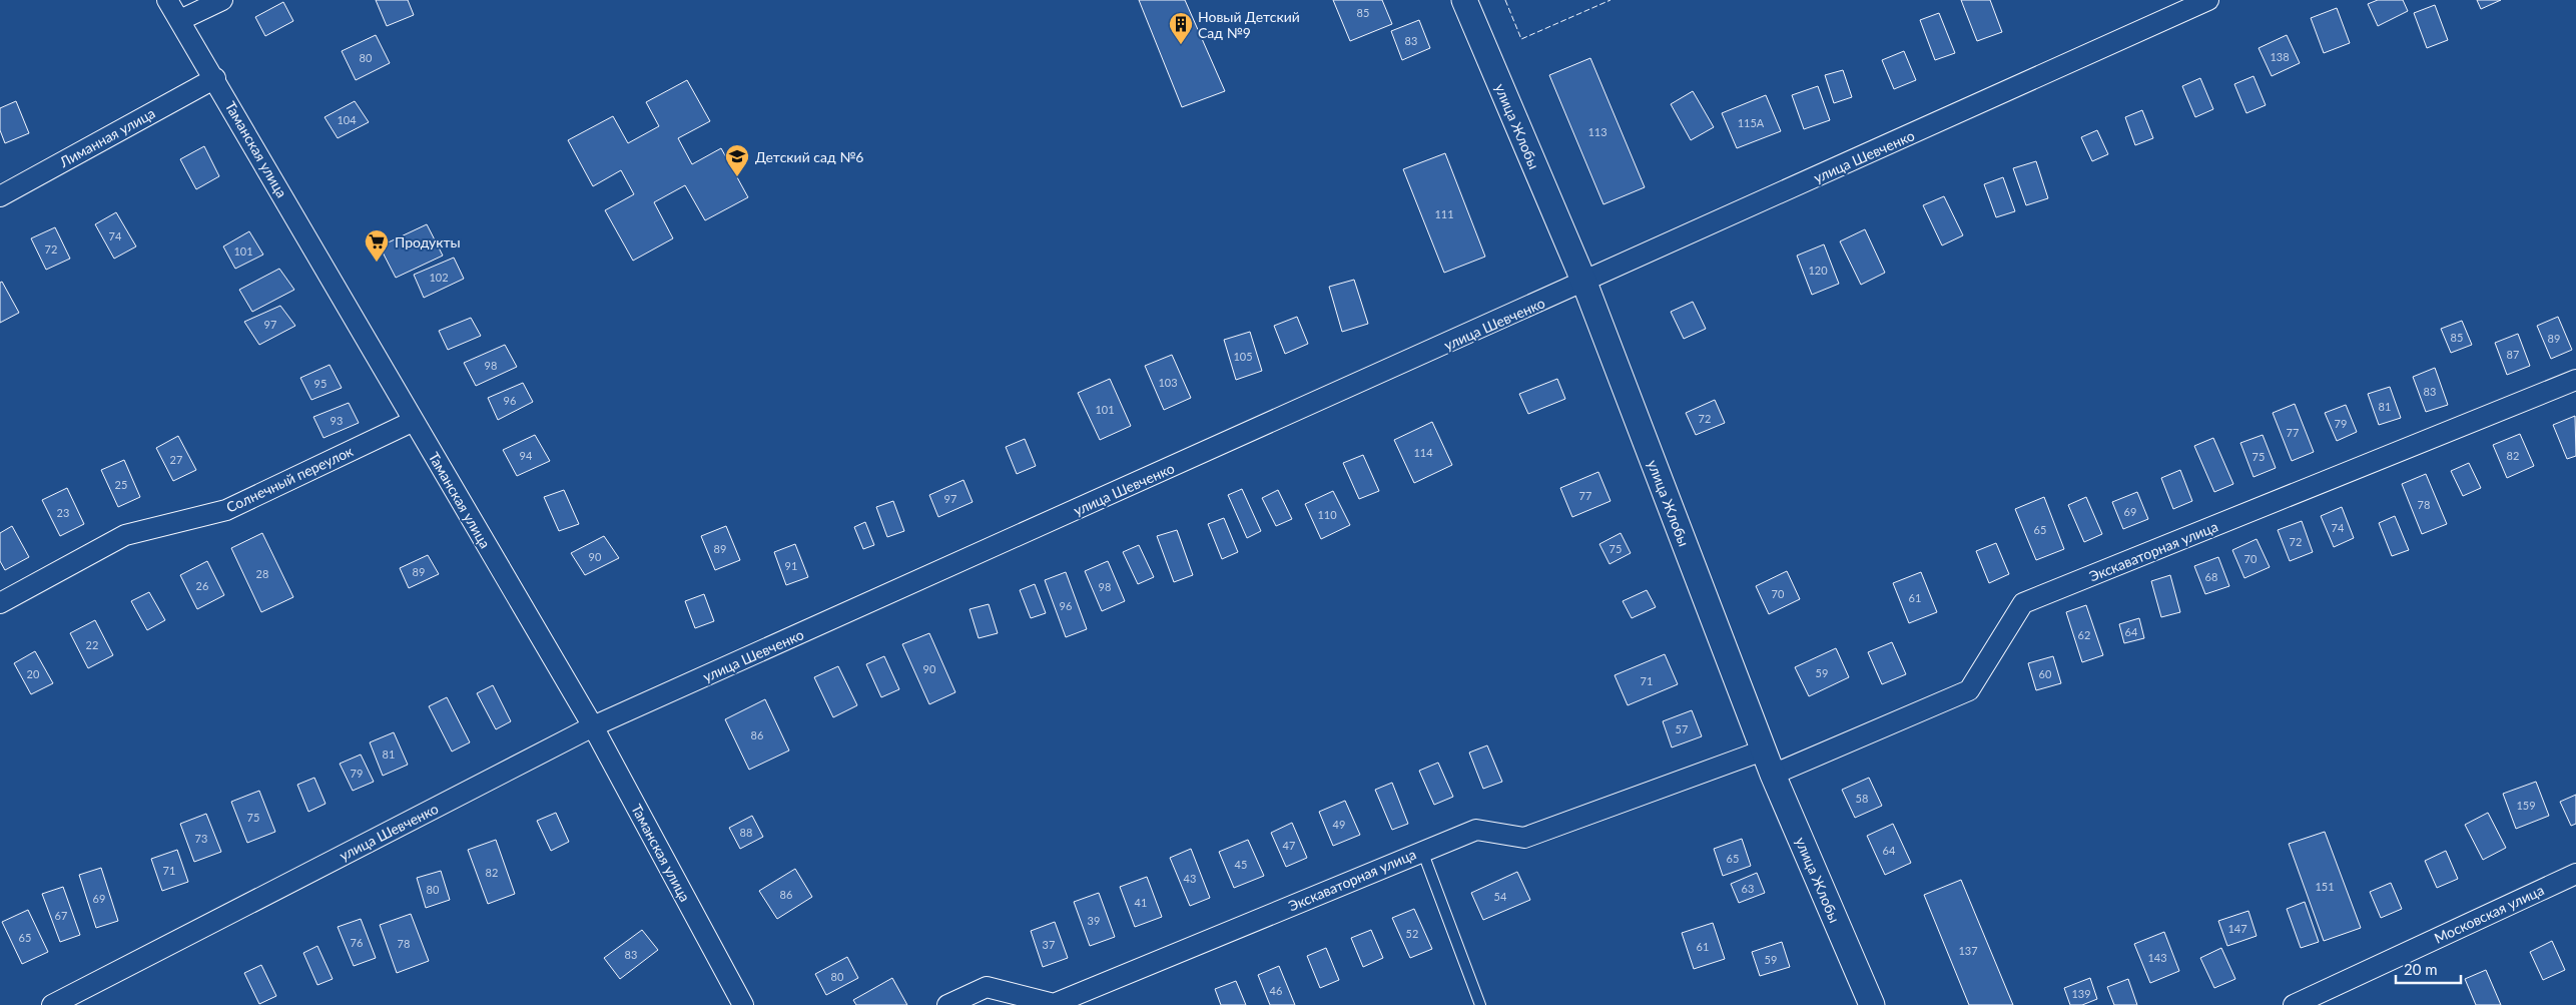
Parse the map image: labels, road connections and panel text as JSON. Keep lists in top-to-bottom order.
{
  "streets": {
    "street": [
      "улица Жлобы",
      "Лиманная улица",
      "Таманская улица",
      "улица Шевченко",
      "Солнечный переулок",
      "Экскаваторная улица",
      "Московская улица"
    ]
  },
  "crossings": [
    ["улица Жлобы", "улица Шевченко"],
    ["улица Жлобы", "Экскаваторная улица"],
    ["Лиманная улица", "Таманская улица"],
    ["Таманская улица", "улица Шевченко"],
    ["Таманская улица", "Солнечный переулок"]
  ],
  "places": {
    "building": ["Новый Детский Сад №9"],
    "school or university": ["Детский сад №6"],
    "supermarket": ["Продукты"]
  },
  "house_numbers": [
    "85",
    "83",
    "138",
    "80",
    "104",
    "115А",
    "113",
    "111",
    "74",
    "72",
    "101",
    "120",
    "102",
    "97",
    "85",
    "89",
    "87",
    "105",
    "98",
    "103",
    "95",
    "83",
    "96",
    "81",
    "101",
    "72",
    "93",
    "79",
    "77",
    "114",
    "94",
    "82",
    "75",
    "27",
    "25",
    "77",
    "97",
    "78",
    "69",
    "23",
    "110",
    "74",
    "65",
    "72",
    "89",
    "75",
    "90",
    "70",
    "91",
    "89",
    "28",
    "68",
    "26",
    "98",
    "70",
    "61",
    "96",
    "64",
    "62",
    "22",
    "90",
    "59",
    "20",
    "60",
    "71",
    "57",
    "86",
    "81",
    "79",
    "58",
    "159",
    "75",
    "49",
    "88",
    "73",
    "47",
    "64",
    "65",
    "45",
    "71",
    "82",
    "43",
    "151",
    "63",
    "80",
    "86",
    "54",
    "69",
    "41",
    "67",
    "39",
    "147",
    "52",
    "65",
    "76",
    "78",
    "37",
    "61",
    "137",
    "83",
    "143",
    "59",
    "80",
    "46",
    "139"
  ],
  "scale_bar": "20 m"
}
